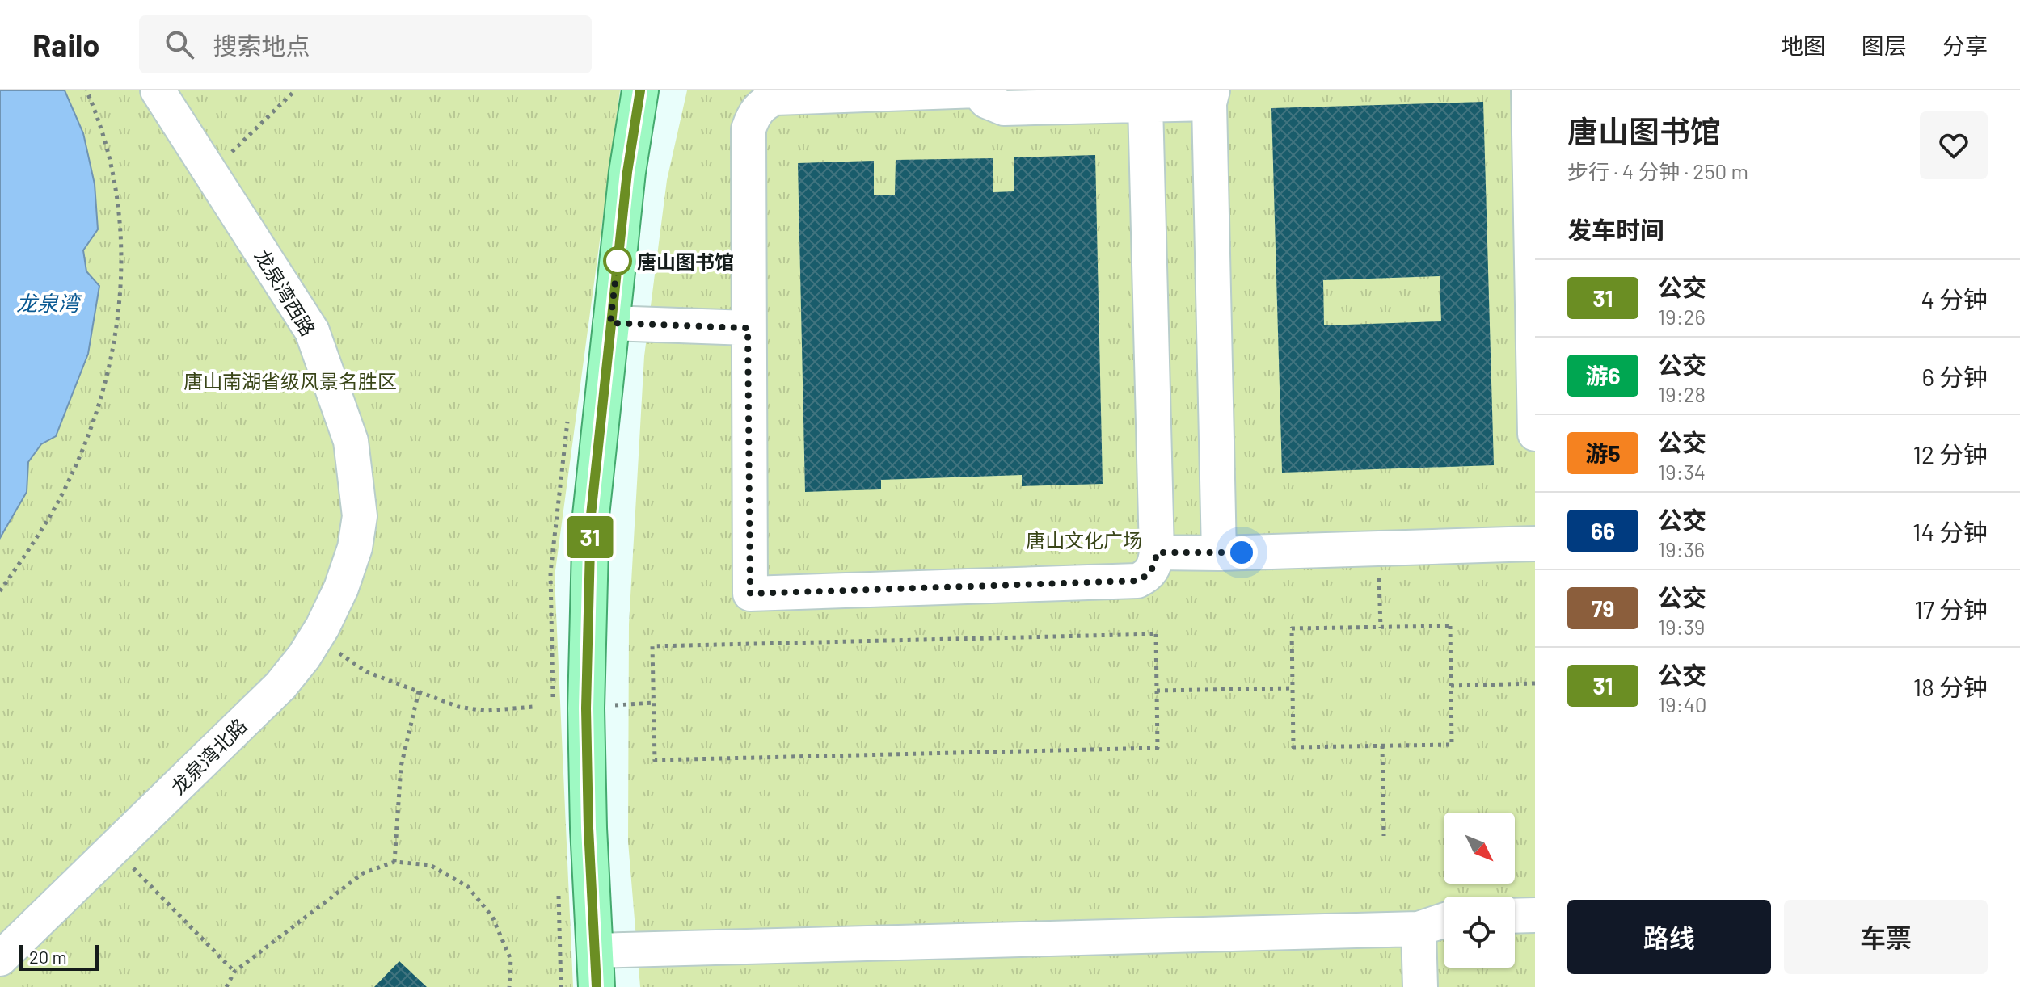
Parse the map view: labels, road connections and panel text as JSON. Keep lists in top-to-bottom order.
{
  "streets": {
    "street": ["龙泉湾西路", "龙泉湾北路"]
  },
  "crossings": [
    ["龙泉湾西路", "龙泉湾北路"]
  ],
  "water": ["龙泉湾"],
  "parks": ["唐山南湖省级风景名胜区", "唐山文化广场"],
  "places": ["唐山图书馆"],
  "lines": ["bus line 31"],
  "scale_bar": "20 m",
  "north": "bottom right",
  "page": {
    "header": "Railo",
    "search": "搜索地点",
    "nav": ["地图", "图层", "分享"],
    "on_map": "31",
    "heading": [
      ["唐山图书馆", "步行 · 4 分钟 · 250 m"],
      "发车时间"
    ],
    "list": [
      {
        "mark": "31",
        "name": "公交",
        "note": "19:26",
        "value": "4 分钟"
      },
      {
        "mark": "游6",
        "name": "公交",
        "note": "19:28",
        "value": "6 分钟"
      },
      {
        "mark": "游5",
        "name": "公交",
        "note": "19:34",
        "value": "12 分钟"
      },
      {
        "mark": "66",
        "name": "公交",
        "note": "19:36",
        "value": "14 分钟"
      },
      {
        "mark": "79",
        "name": "公交",
        "note": "19:39",
        "value": "17 分钟"
      },
      {
        "mark": "31",
        "name": "公交",
        "note": "19:40",
        "value": "18 分钟"
      }
    ],
    "buttons": ["路线", "车票"],
    "scale": "20 m"
  }
}
